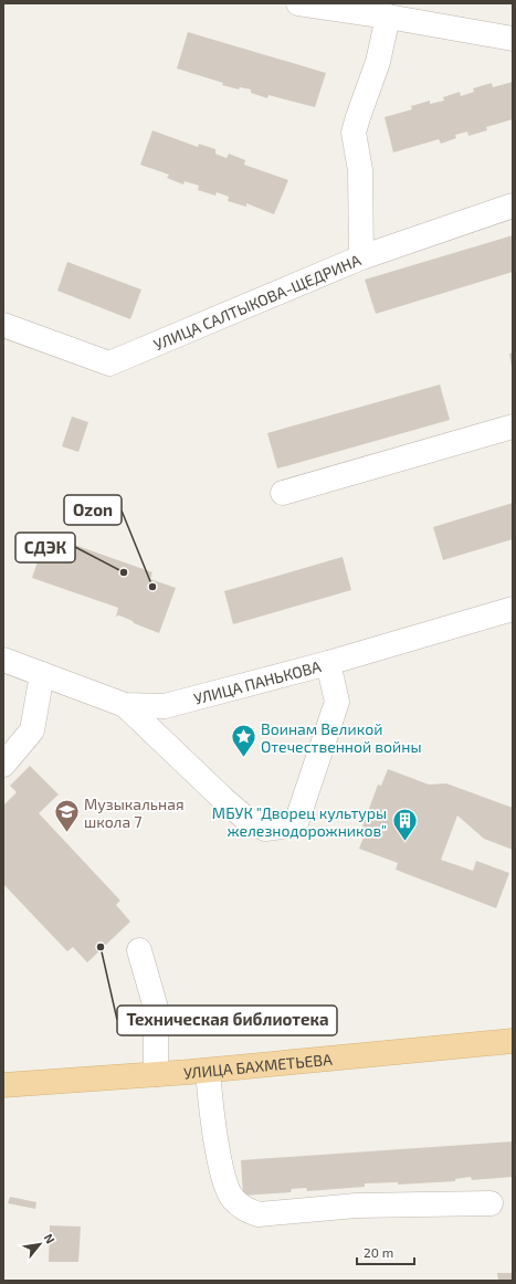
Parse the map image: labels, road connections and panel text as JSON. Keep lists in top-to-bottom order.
{
  "streets": {
    "main road": ["УЛИЦА БАХМЕТЬЕВА"],
    "street": ["УЛИЦА САЛТЫКОВА-ЩЕДРИНА", "УЛИЦА ПАНЬКОВА"]
  },
  "places": {
    "other": ["СДЭК", "Ozon", "Техническая библиотека"],
    "place": ["Воинам Великой Отечественной войны"],
    "school or university": ["Музыкальная школа 7"],
    "building": ["МБУК \"Дворец культуры железнодорожников\""]
  },
  "scale_bar": "20 m",
  "north": "top right"
}
